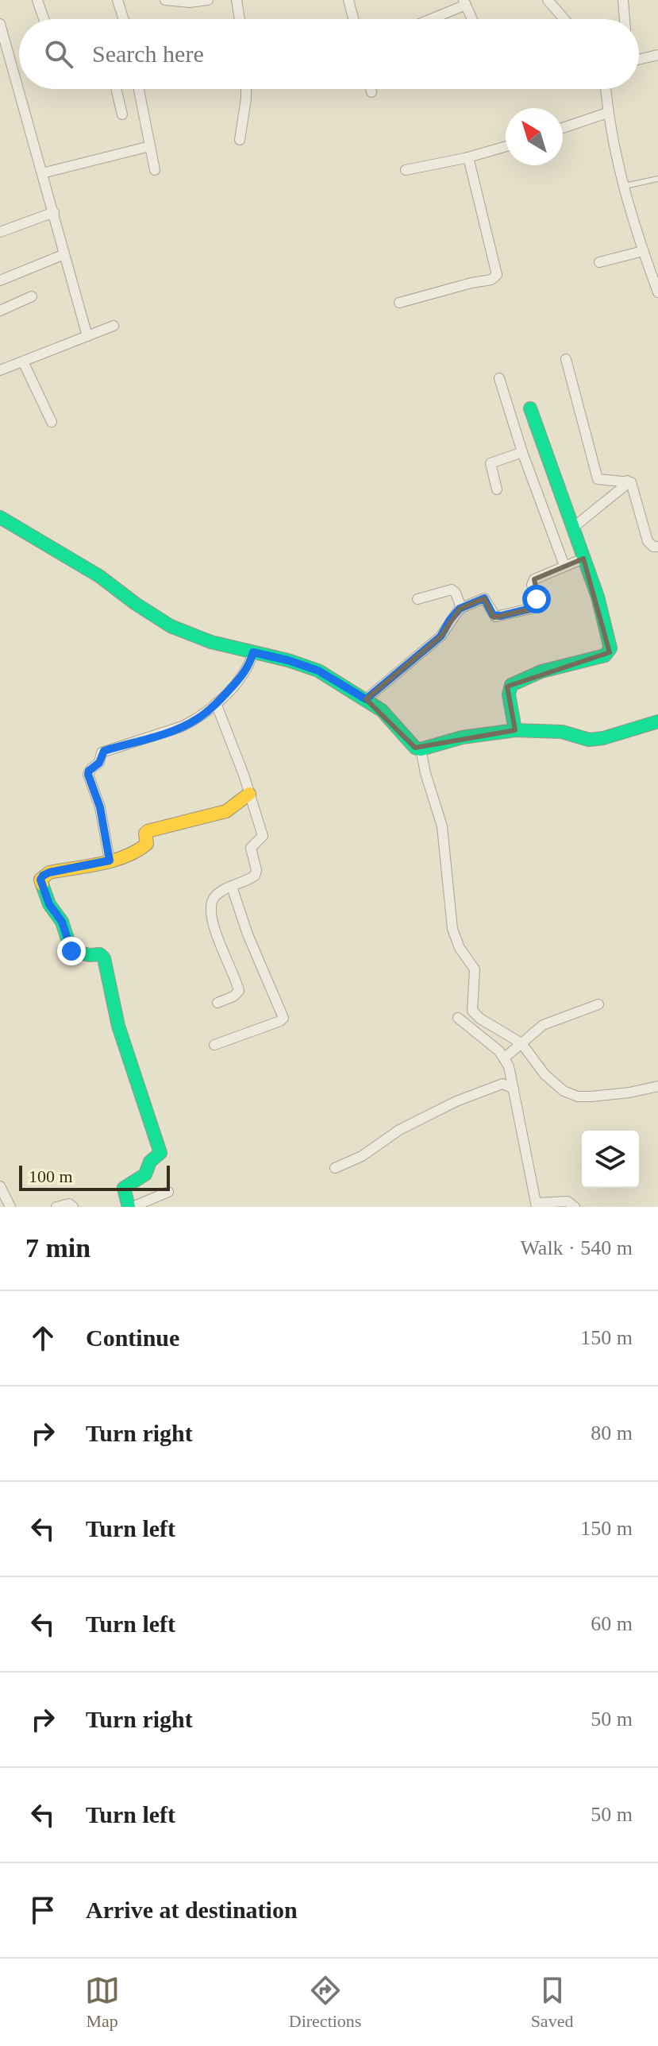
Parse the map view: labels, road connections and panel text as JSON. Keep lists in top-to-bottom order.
{
  "scale_bar": "100 m",
  "north": "top left",
  "page": {
    "search": "Search here",
    "scale": "100 m",
    "heading": ["7 min", "Walk · 540 m"],
    "list": [
      ["Continue", "150 m"],
      ["Turn right", "80 m"],
      ["Turn left", "150 m"],
      ["Turn left", "60 m"],
      ["Turn right", "50 m"],
      ["Turn left", "50 m"],
      "Arrive at destination"
    ],
    "nav": ["Map", "Directions", "Saved"]
  }
}
